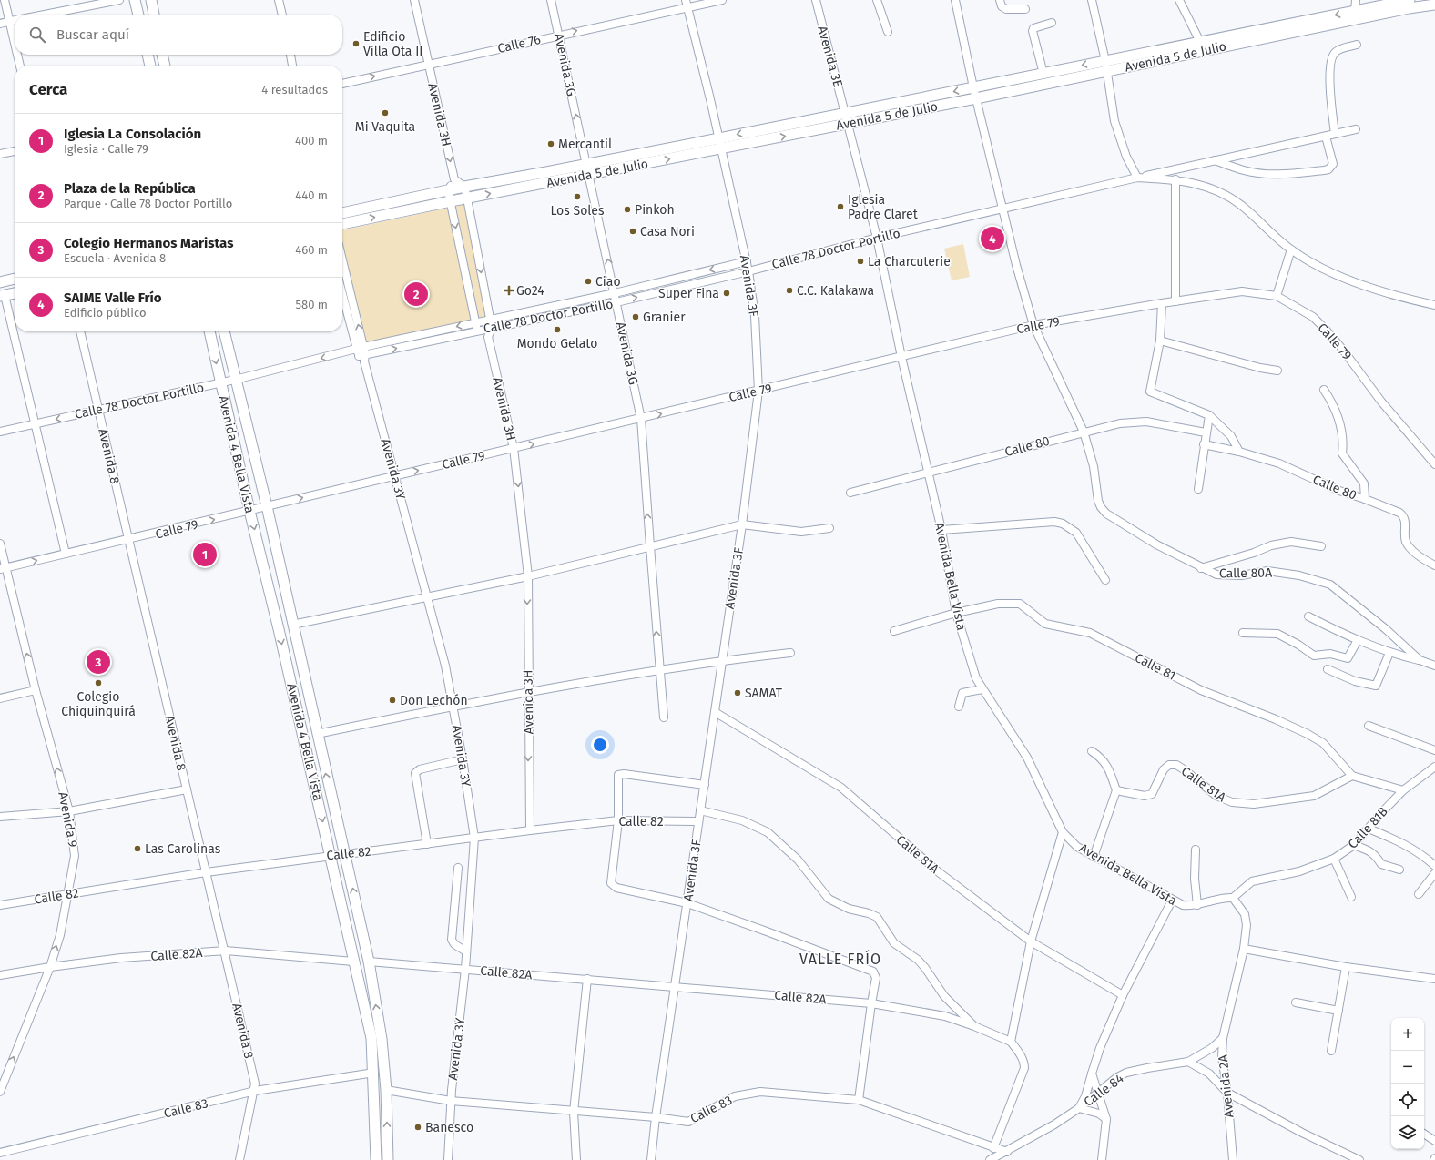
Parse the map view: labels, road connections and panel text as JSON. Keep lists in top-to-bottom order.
{
  "streets": {
    "main road": ["Avenida 5 de Julio", "Avenida 4 Bella Vista"],
    "street": [
      "Calle 76",
      "Avenida 3E",
      "Avenida 3G",
      "Avenida 3H",
      "Calle 78 Doctor Portillo",
      "Avenida 3F",
      "Calle 79",
      "Calle 80",
      "Avenida 8",
      "Avenida 3Y",
      "Calle 80A",
      "Avenida Bella Vista",
      "Calle 81",
      "Calle 81A",
      "Avenida 9",
      "Calle 82",
      "Calle 81B",
      "Calle 82A",
      "Avenida 2A",
      "Calle 84",
      "Calle 83"
    ]
  },
  "crossings": [
    ["Calle 76", "Avenida 3G"],
    ["Calle 76", "Avenida 3H"],
    ["Calle 76", "Avenida 3F"],
    ["Avenida 3E", "Avenida 5 de Julio"],
    ["Avenida 3E", "Avenida Bella Vista"],
    ["Avenida 5 de Julio", "Avenida 3G"],
    ["Avenida 5 de Julio", "Avenida 3F"],
    ["Avenida 5 de Julio", "Calle 80A"],
    ["Avenida 5 de Julio", "Avenida Bella Vista"],
    ["Avenida 3G", "Calle 78 Doctor Portillo"],
    ["Avenida 3G", "Calle 79"],
    ["Avenida 3H", "Calle 79"],
    ["Avenida 3H", "Calle 82"],
    ["Calle 78 Doctor Portillo", "Avenida 3F"],
    ["Calle 78 Doctor Portillo", "Avenida 4 Bella Vista"],
    ["Calle 78 Doctor Portillo", "Avenida 8"],
    ["Calle 78 Doctor Portillo", "Avenida 3Y"],
    ["Calle 78 Doctor Portillo", "Calle 80A"],
    ["Calle 78 Doctor Portillo", "Avenida Bella Vista"],
    ["Avenida 3F", "Calle 79"],
    ["Avenida 3F", "Calle 81A"],
    ["Avenida 3F", "Calle 82"],
    ["Avenida 3F", "Calle 82A"],
    ["Avenida 3F", "Calle 83"],
    ["Calle 79", "Avenida 4 Bella Vista"],
    ["Calle 79", "Avenida 8"],
    ["Calle 79", "Avenida 3Y"],
    ["Calle 79", "Calle 80A"],
    ["Calle 79", "Avenida Bella Vista"],
    ["Calle 79", "Avenida 9"],
    ["Calle 80", "Calle 80A"],
    ["Calle 80", "Avenida Bella Vista"],
    ["Avenida 4 Bella Vista", "Calle 82"],
    ["Avenida 4 Bella Vista", "Calle 82A"],
    ["Avenida 4 Bella Vista", "Calle 83"],
    ["Avenida 8", "Calle 82"],
    ["Avenida 8", "Calle 82A"],
    ["Avenida 8", "Calle 83"],
    ["Avenida 3Y", "Calle 82"],
    ["Avenida 3Y", "Calle 82A"],
    ["Avenida 3Y", "Calle 83"],
    ["Avenida Bella Vista", "Calle 81"],
    ["Avenida Bella Vista", "Calle 81B"],
    ["Avenida Bella Vista", "Avenida 2A"],
    ["Calle 81", "Calle 81A"],
    ["Avenida 9", "Calle 82"],
    ["Avenida 9", "Calle 82A"],
    ["Calle 81B", "Avenida 2A"],
    ["Avenida 2A", "Calle 84"],
    ["Calle 84", "Calle 83"]
  ],
  "one_way": [
    "Calle 76",
    "Avenida 3G",
    "Avenida 3H",
    "Calle 79",
    "Avenida 9"
  ],
  "districts": ["VALLE FRÍO"],
  "places": {
    "other": [
      "Edificio Villa Ota II",
      "Mi Vaquita",
      "Mercantil",
      "Los Soles",
      "Iglesia Padre Claret",
      "Pinkoh",
      "Casa Nori",
      "La Charcuterie",
      "Ciao",
      "C.C. Kalakawa",
      "Super Fina",
      "Granier",
      "Mondo Gelato",
      "Colegio Chiquinquirá",
      "SAMAT",
      "Don Lechón",
      "Las Carolinas",
      "Banesco"
    ],
    "health": ["Go24"]
  },
  "page": {
    "search": "Buscar aquí",
    "heading": ["Cerca", "4 resultados"],
    "list": [
      {
        "mark": "1",
        "name": "Iglesia La Consolación",
        "note": "Iglesia · Calle 79",
        "value": "400 m"
      },
      {
        "mark": "2",
        "name": "Plaza de la República",
        "note": "Parque · Calle 78 Doctor Portillo",
        "value": "440 m"
      },
      {
        "mark": "3",
        "name": "Colegio Hermanos Maristas",
        "note": "Escuela · Avenida 8",
        "value": "460 m"
      },
      {
        "mark": "4",
        "name": "SAIME Valle Frío",
        "note": "Edificio público",
        "value": "580 m"
      }
    ],
    "pins": [
      "4",
      "2",
      "1",
      "3"
    ],
    "map_buttons": ["+", "−"]
  }
}
